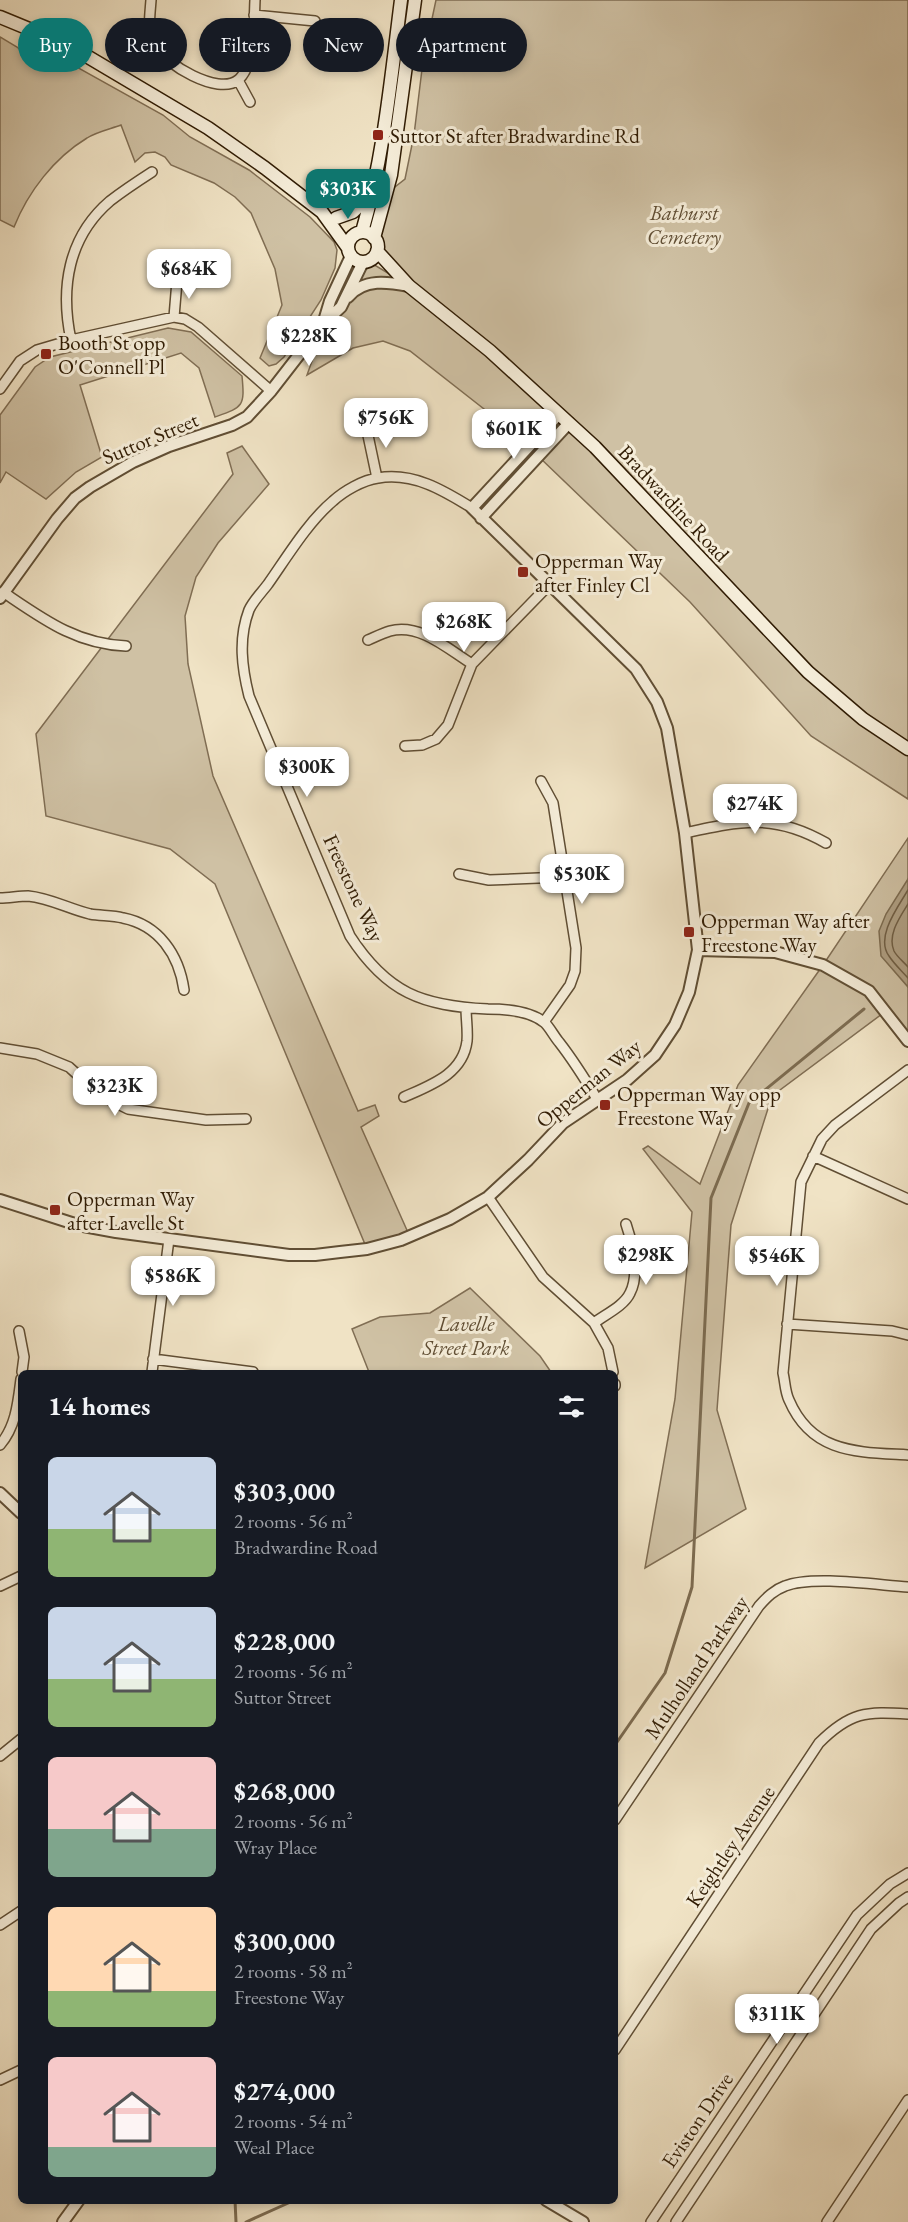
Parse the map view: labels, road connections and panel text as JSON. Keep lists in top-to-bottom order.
{
  "streets": {
    "main road": ["Bradwardine Road"],
    "street": [
      "Suttor Street",
      "Freestone Way",
      "Opperman Way",
      "Mulholland Parkway",
      "Keightley Avenue",
      "Eviston Drive"
    ]
  },
  "crossings": [
    ["Suttor Street", "Bradwardine Road"],
    ["Freestone Way", "Opperman Way"]
  ],
  "parks": ["Bathurst Cemetery", "Lavelle Street Park"],
  "places": {
    "transit": [
      "Suttor St after Bradwardine Rd",
      "Booth St opp O'Connell Pl",
      "Opperman Way after Finley Cl",
      "Opperman Way after Freestone Way",
      "Opperman Way opp Freestone Way",
      "Opperman Way after Lavelle St"
    ]
  },
  "page": {
    "chip": [
      "Buy",
      "Rent",
      "Filters",
      "New",
      "Apartment"
    ],
    "price": [
      "$303K",
      "$684K",
      "$228K",
      "$756K",
      "$601K",
      "$268K",
      "$300K",
      "$274K",
      "$530K",
      "$323K",
      "$298K",
      "$546K",
      "$586K",
      "$311K"
    ],
    "heading": "14 homes",
    "list": [
      {
        "name": "$303,000",
        "note": "2 rooms · 56 m² · Bradwardine Road"
      },
      {
        "name": "$228,000",
        "note": "2 rooms · 56 m² · Suttor Street"
      },
      {
        "name": "$268,000",
        "note": "2 rooms · 56 m² · Wray Place"
      },
      {
        "name": "$300,000",
        "note": "2 rooms · 58 m² · Freestone Way"
      },
      {
        "name": "$274,000",
        "note": "2 rooms · 54 m² · Weal Place"
      }
    ]
  }
}
